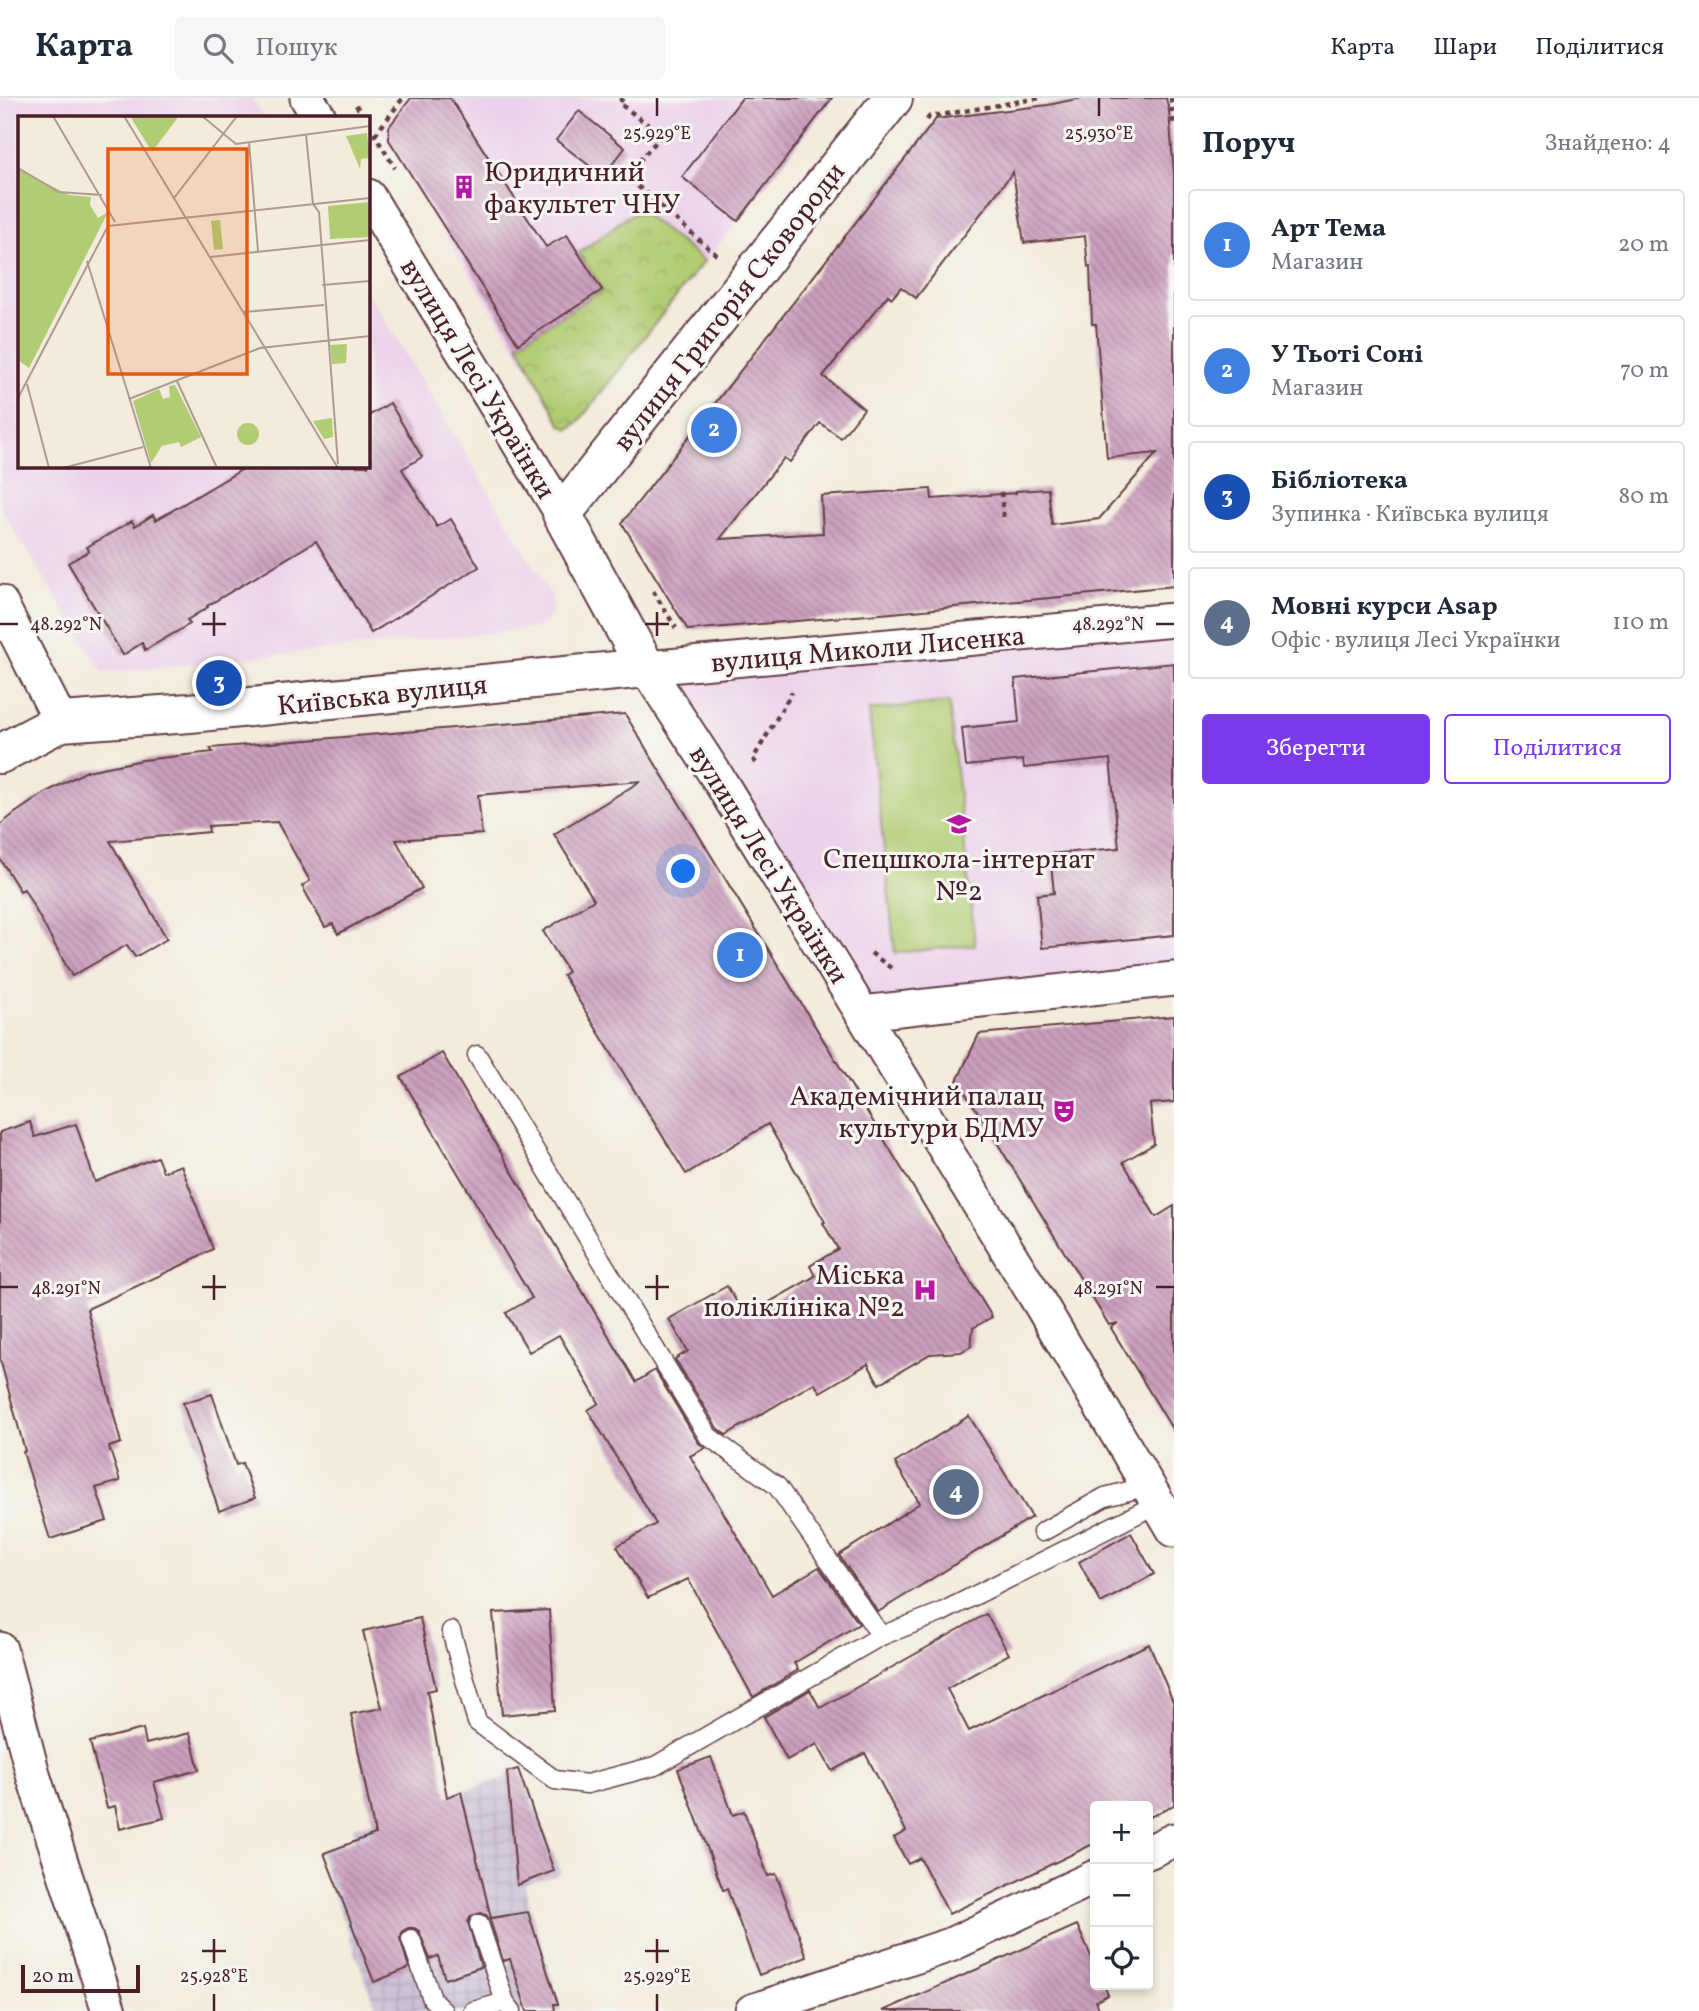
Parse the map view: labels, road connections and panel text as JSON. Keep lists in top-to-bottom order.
{
  "streets": {
    "street": [
      "вулиця Григорія Сковороди",
      "вулиця Лесі Українки",
      "вулиця Миколи Лисенка",
      "Київська вулиця"
    ]
  },
  "crossings": [
    ["вулиця Григорія Сковороди", "вулиця Лесі Українки"],
    ["вулиця Лесі Українки", "вулиця Миколи Лисенка"],
    ["вулиця Лесі Українки", "Київська вулиця"],
    ["вулиця Миколи Лисенка", "Київська вулиця"]
  ],
  "places": {
    "building": ["Юридичний факультет ЧНУ"],
    "school or university": ["Спецшкола-інтернат №2"],
    "theatre": ["Академічний палац культури БДМУ"],
    "hospital": ["Міська поліклініка №2"]
  },
  "scale_bar": "20 m",
  "page": {
    "header": "Карта",
    "search": "Пошук",
    "nav": ["Карта", "Шари", "Поділитися"],
    "heading": ["Поруч", "Знайдено: 4"],
    "list": [
      {
        "mark": "1",
        "name": "Арт Тема",
        "note": "Магазин",
        "value": "20 m"
      },
      {
        "mark": "2",
        "name": "У Тьоті Соні",
        "note": "Магазин",
        "value": "70 m"
      },
      {
        "mark": "3",
        "name": "Бібліотека",
        "note": "Зупинка · Київська вулиця",
        "value": "80 m"
      },
      {
        "mark": "4",
        "name": "Мовні курси Asap",
        "note": "Офіс · вулиця Лесі Українки",
        "value": "110 m"
      }
    ],
    "pins": [
      "2",
      "3",
      "1",
      "4"
    ],
    "buttons": ["Зберегти", "Поділитися"],
    "map_buttons": ["+", "−"],
    "scale": "20 m"
  },
  "coordinates": [
    "25.929°E",
    "25.930°E",
    "48.292°N",
    "48.291°N",
    "25.928°E"
  ]
}
